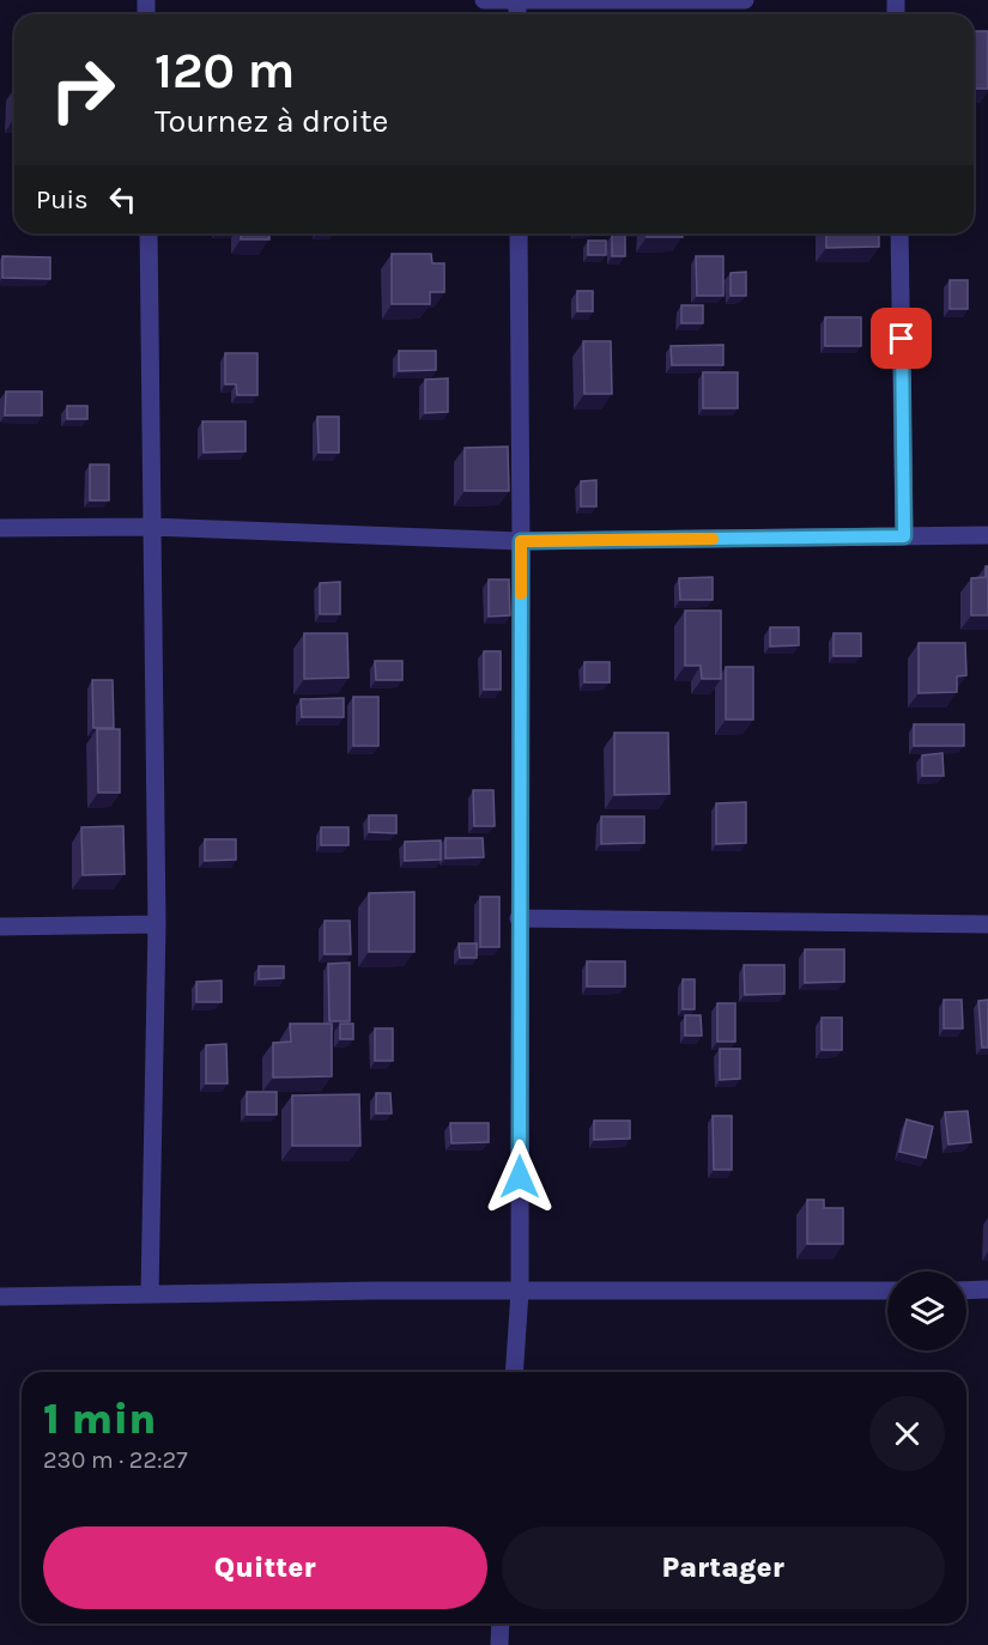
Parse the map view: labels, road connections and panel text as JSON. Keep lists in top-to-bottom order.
{
  "page": {
    "turn": ["120 m", "Tournez à droite"],
    "then": "Puis",
    "heading": ["1 min", "230 m · 22:27"],
    "buttons": ["Quitter", "Partager"]
  }
}
